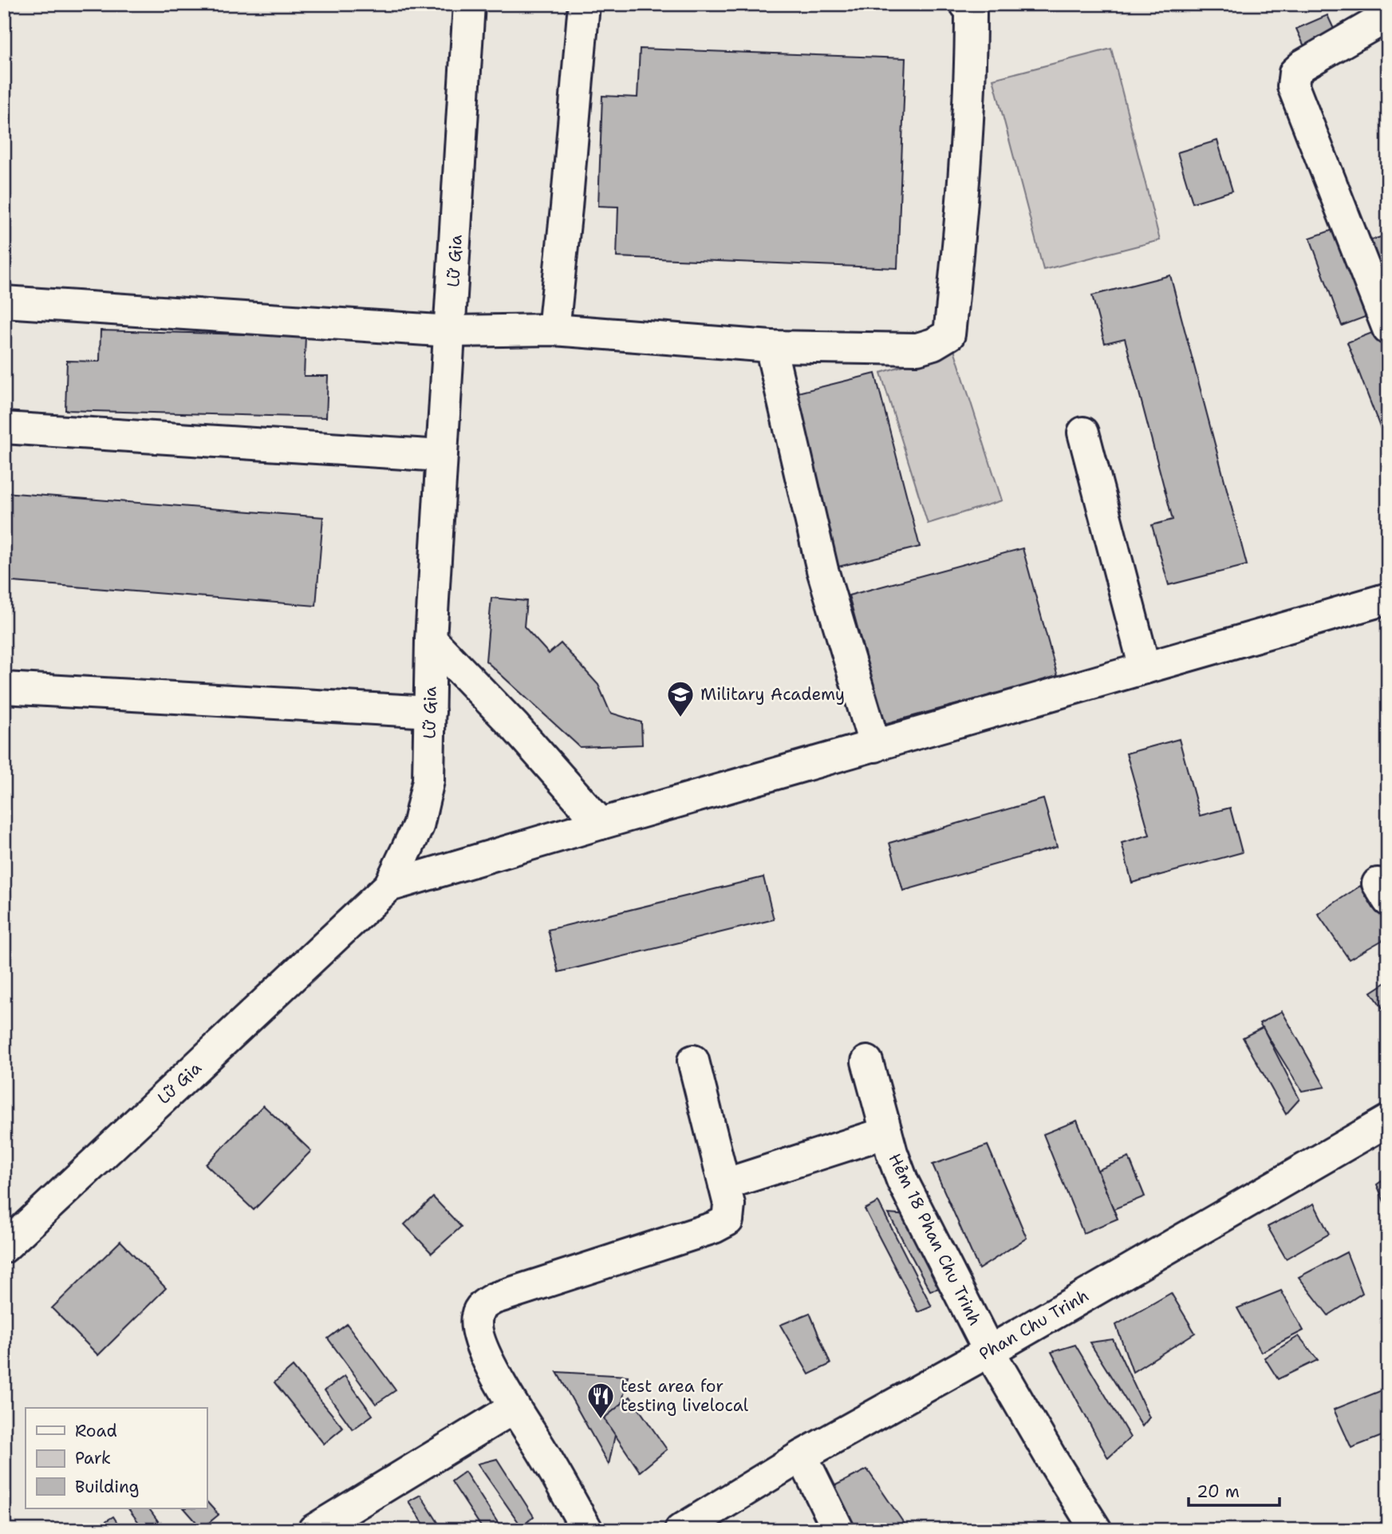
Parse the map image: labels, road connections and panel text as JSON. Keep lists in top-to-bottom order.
{
  "streets": {
    "main road": ["Lữ Gia", "Hẻm 18 Phan Chu Trinh", "Phan Chu Trinh"]
  },
  "crossings": [
    ["Hẻm 18 Phan Chu Trinh", "Phan Chu Trinh"]
  ],
  "places": {
    "school or university": ["Military Academy"],
    "restaurant": ["test area for testing livelocal"]
  },
  "legend": ["Road", "Park", "Building"],
  "scale_bar": "20 m"
}
